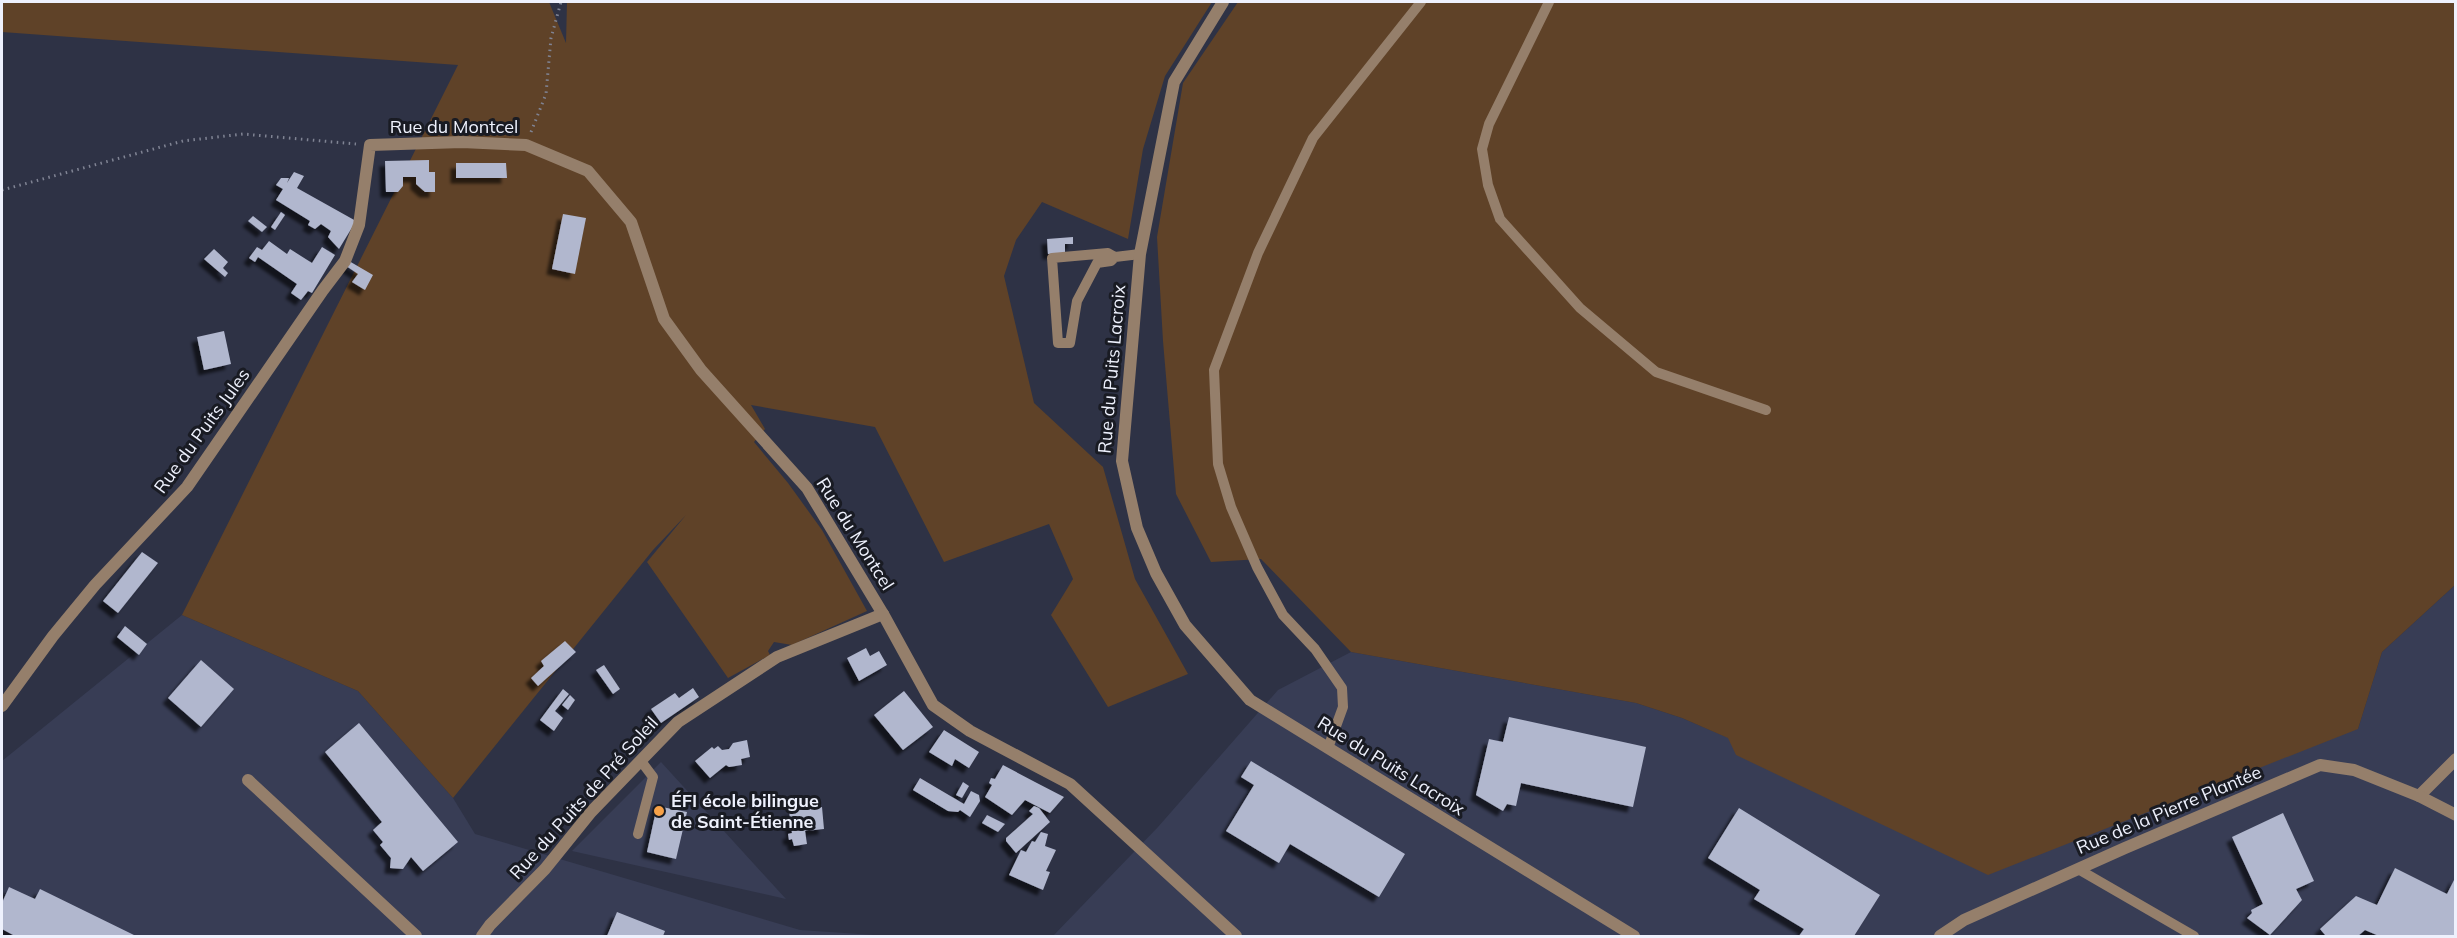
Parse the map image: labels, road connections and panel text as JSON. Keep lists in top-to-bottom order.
{
  "streets": {
    "street": [
      "Rue du Montcel",
      "Rue du Puits Lacroix",
      "Rue du Puits Jules",
      "Rue du Puits de Pré Soleil",
      "Rue de la Pierre Plantée"
    ]
  },
  "crossings": [
    ["Rue du Montcel", "Rue du Puits Jules"],
    ["Rue du Montcel", "Rue du Puits de Pré Soleil"]
  ],
  "places": ["ÉFI école bilingue de Saint-Étienne"]
}
